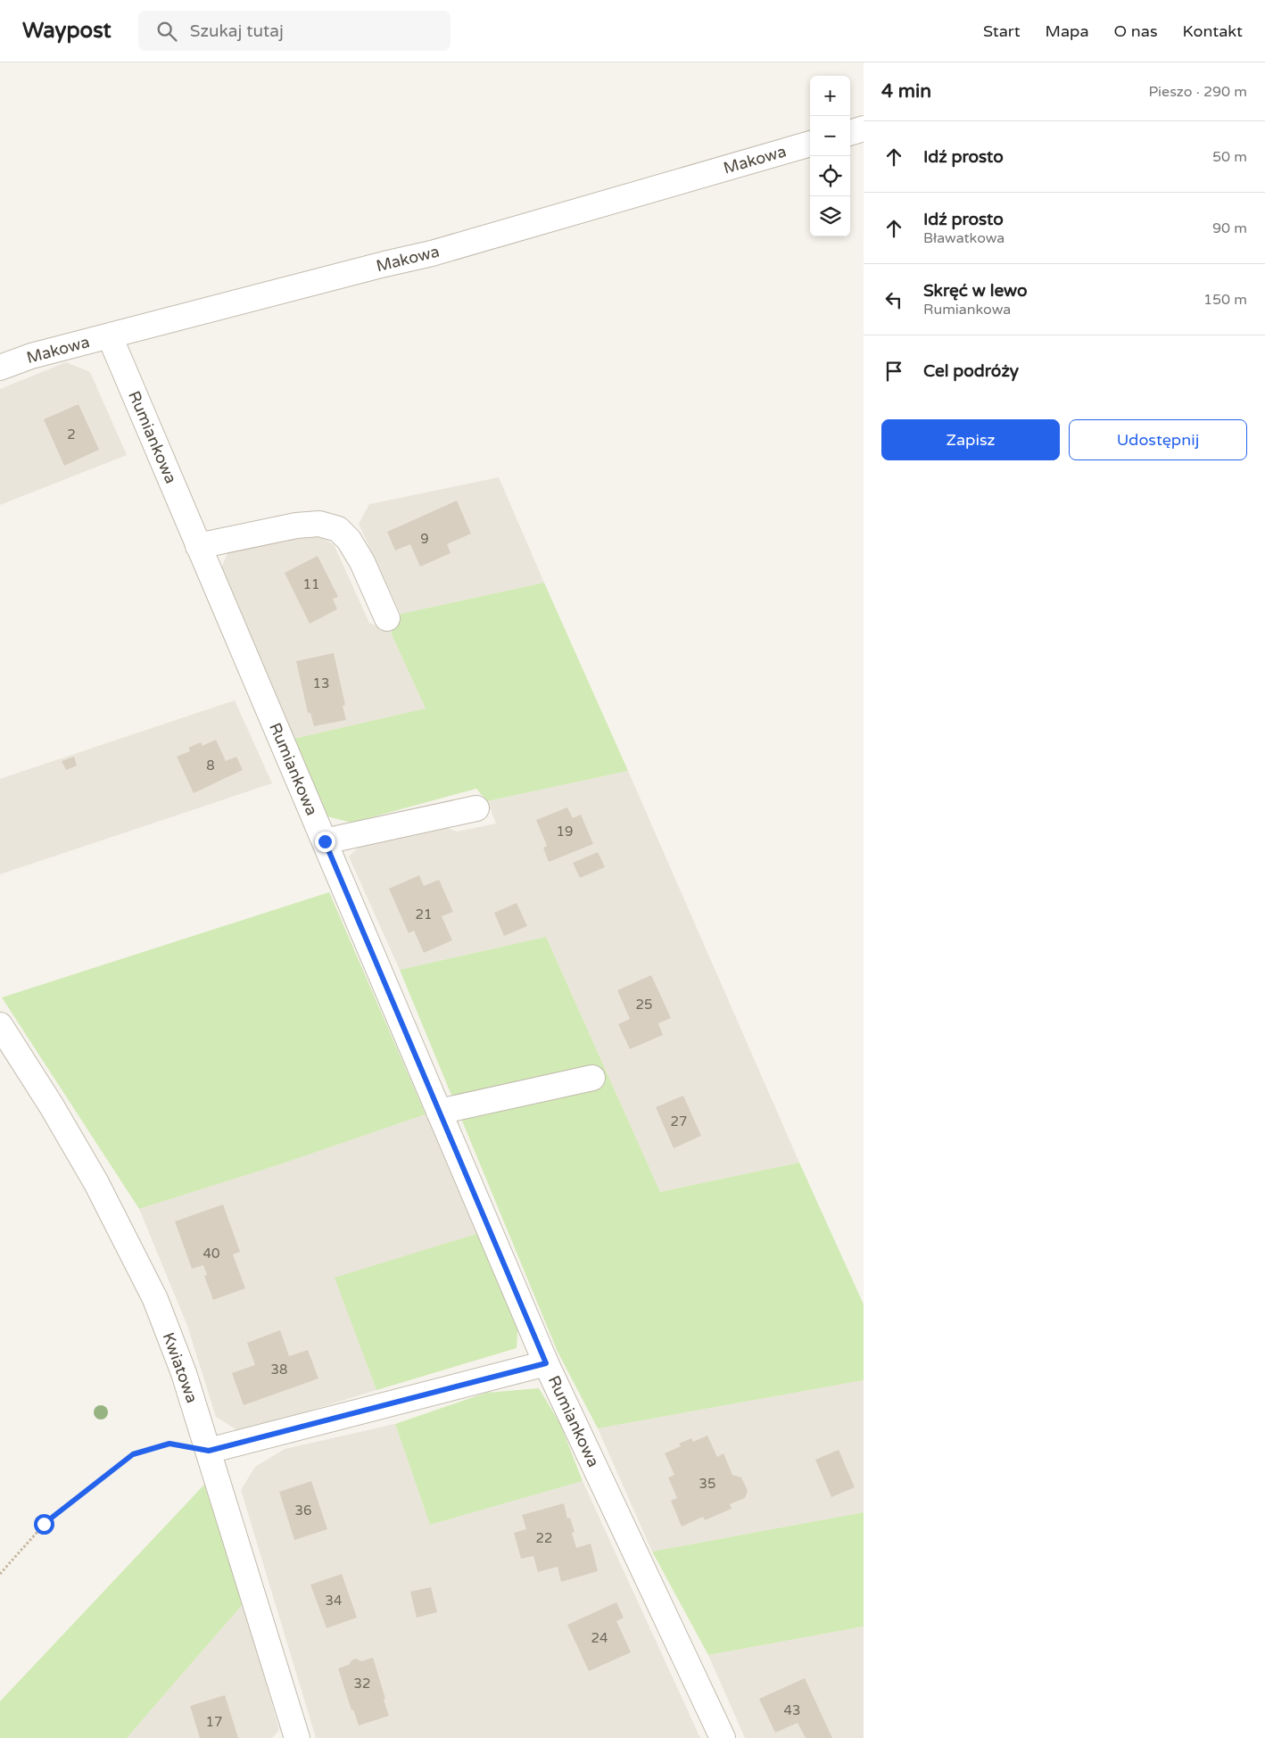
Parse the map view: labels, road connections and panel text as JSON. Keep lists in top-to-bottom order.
{
  "streets": {
    "street": ["Makowa", "Rumiankowa", "Kwiatowa"]
  },
  "crossings": [
    ["Makowa", "Rumiankowa"]
  ],
  "house_numbers": [
    "2",
    "9",
    "11",
    "13",
    "8",
    "19",
    "21",
    "25",
    "27",
    "40",
    "38",
    "35",
    "36",
    "22",
    "34",
    "24",
    "32",
    "43",
    "17"
  ],
  "page": {
    "header": "Waypost",
    "search": "Szukaj tutaj",
    "nav": [
      "Start",
      "Mapa",
      "O nas",
      "Kontakt"
    ],
    "heading": ["4 min", "Pieszo · 290 m"],
    "map_buttons": ["+", "−"],
    "list": [
      ["Idź prosto", "50 m"],
      ["Idź prosto", "Bławatkowa", "90 m"],
      ["Skręć w lewo", "Rumiankowa", "150 m"],
      "Cel podróży"
    ],
    "buttons": ["Zapisz", "Udostępnij"]
  }
}
